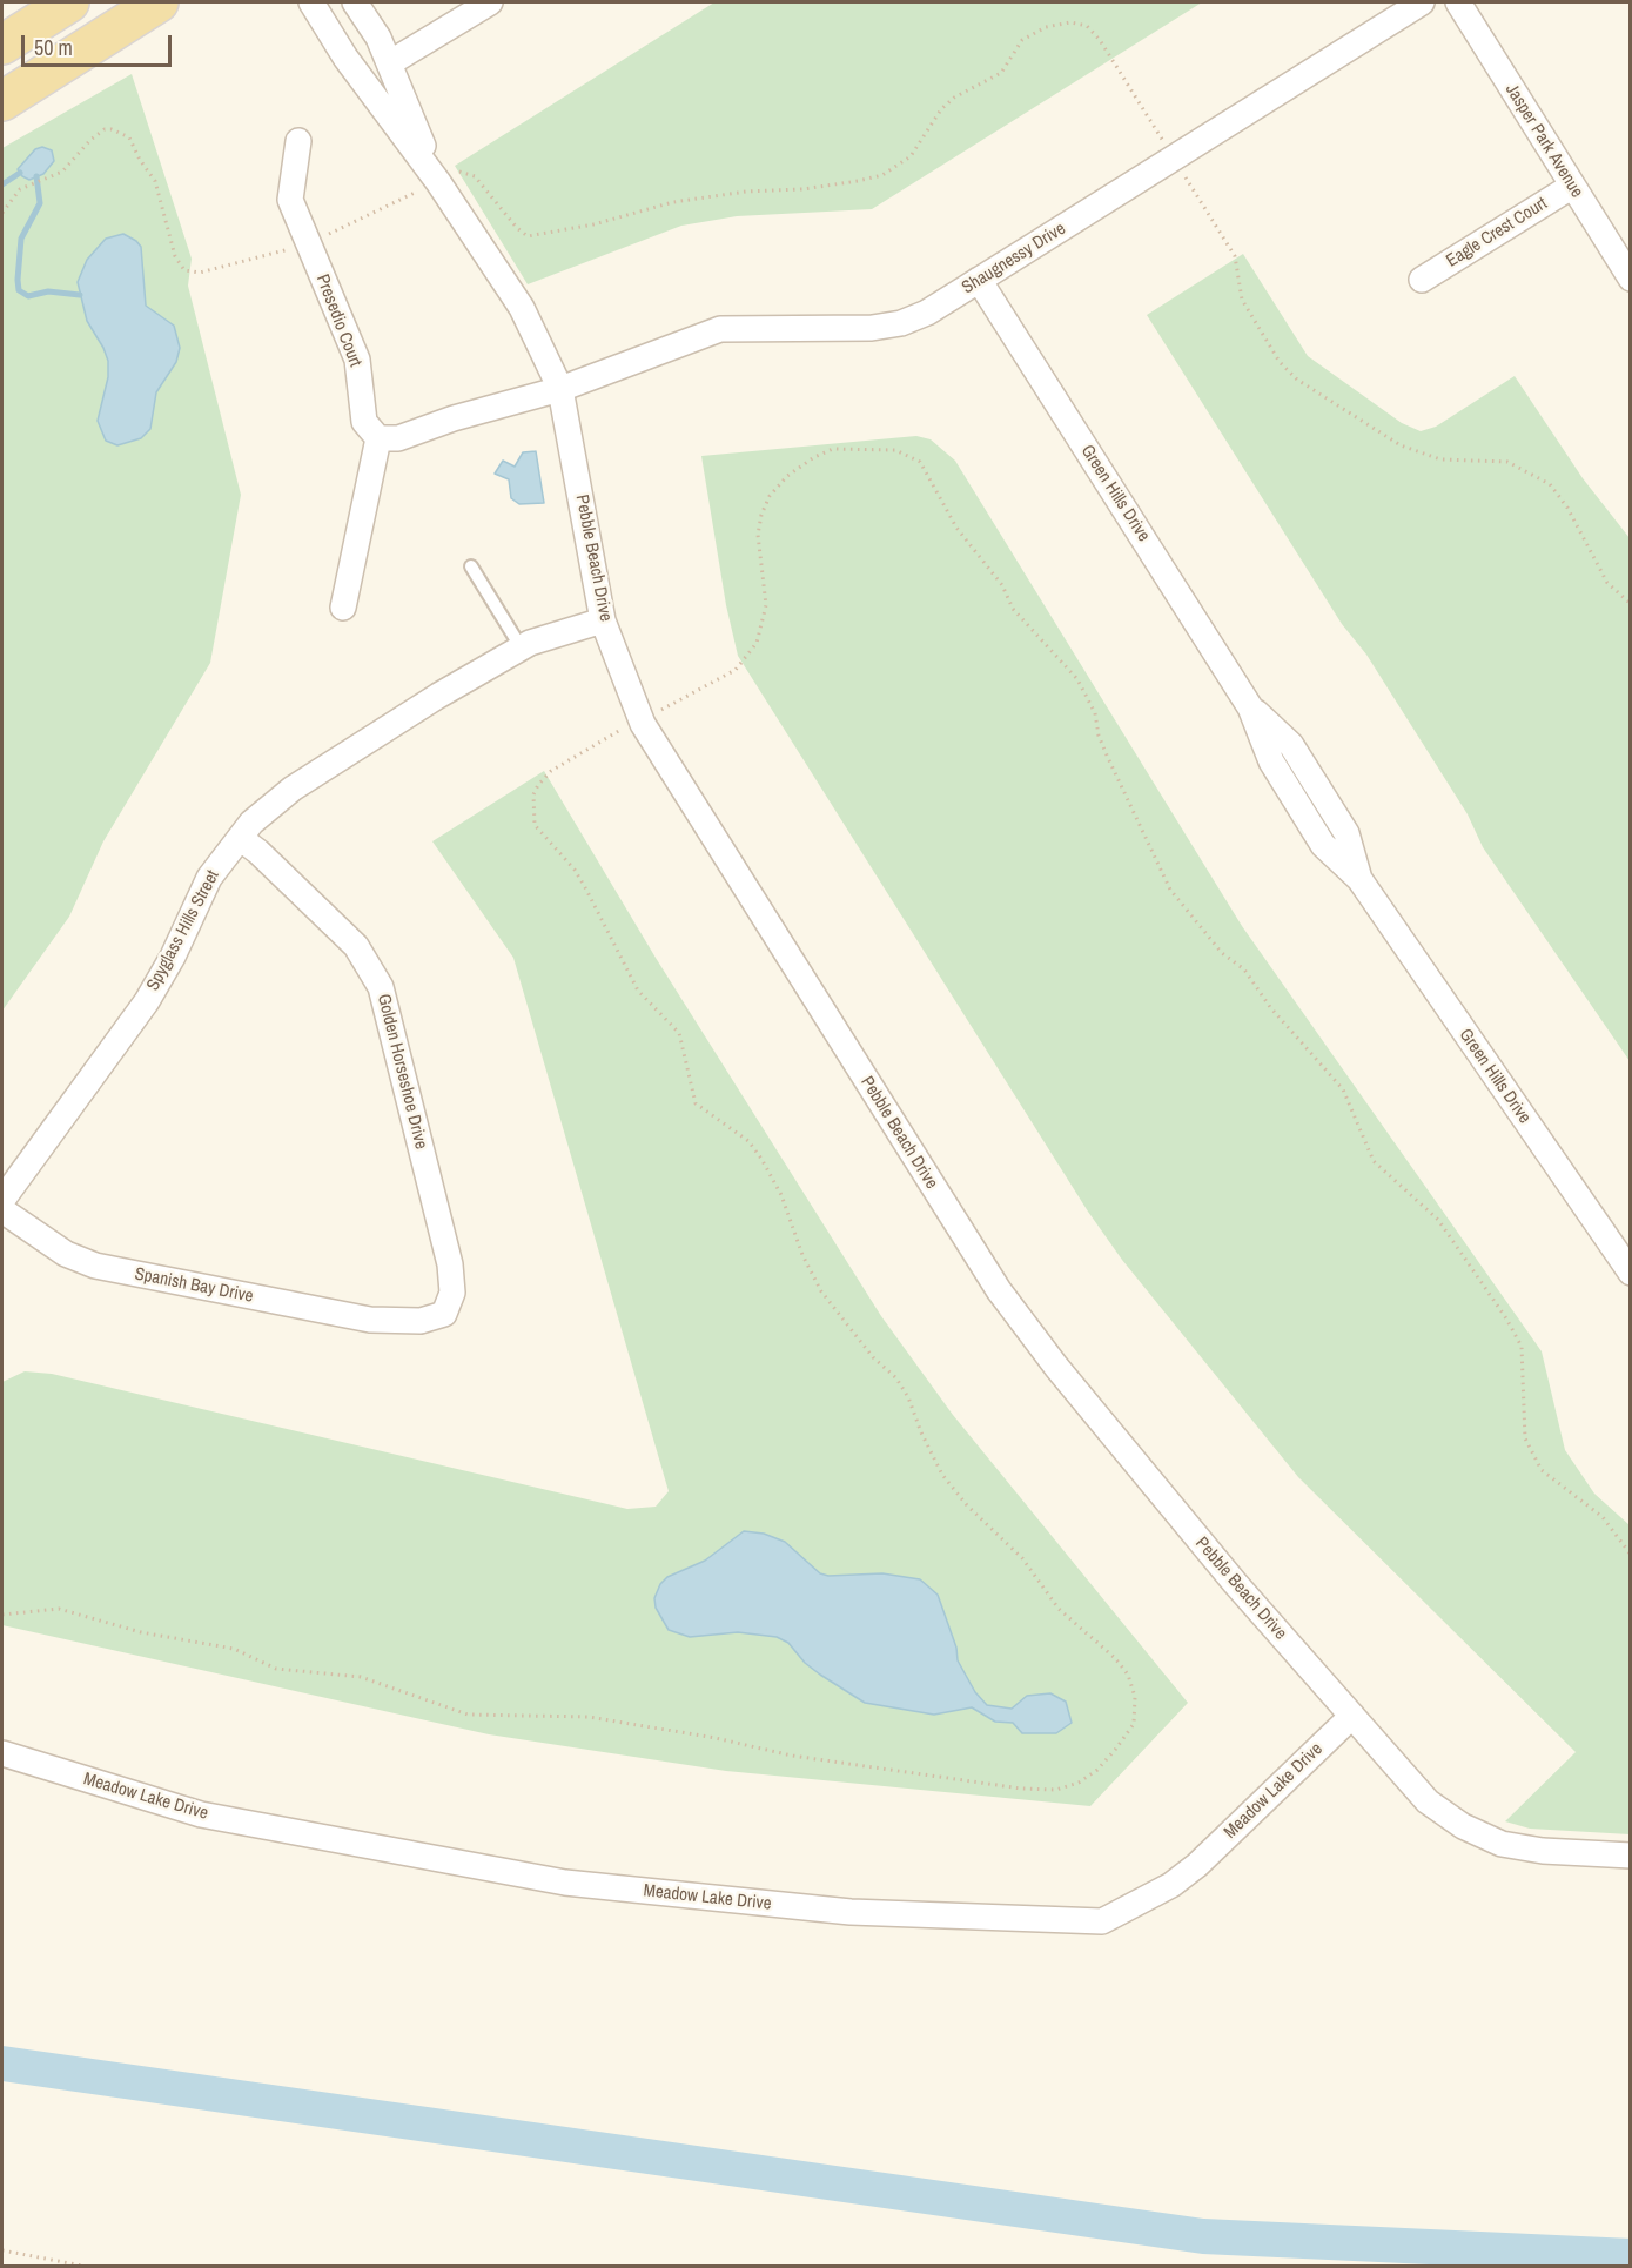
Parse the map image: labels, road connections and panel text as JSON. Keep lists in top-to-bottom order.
{
  "streets": {
    "street": [
      "Jasper Park Avenue",
      "Eagle Crest Court",
      "Shaugnessy Drive",
      "Presedio Court",
      "Green Hills Drive",
      "Pebble Beach Drive",
      "Spyglass Hills Street",
      "Golden Horseshoe Drive",
      "Spanish Bay Drive",
      "Meadow Lake Drive"
    ]
  },
  "crossings": [
    ["Jasper Park Avenue", "Eagle Crest Court"],
    ["Shaugnessy Drive", "Green Hills Drive"],
    ["Shaugnessy Drive", "Pebble Beach Drive"],
    ["Pebble Beach Drive", "Spyglass Hills Street"],
    ["Pebble Beach Drive", "Meadow Lake Drive"],
    ["Spyglass Hills Street", "Golden Horseshoe Drive"],
    ["Golden Horseshoe Drive", "Spanish Bay Drive"]
  ],
  "scale_bar": "50 m"
}
